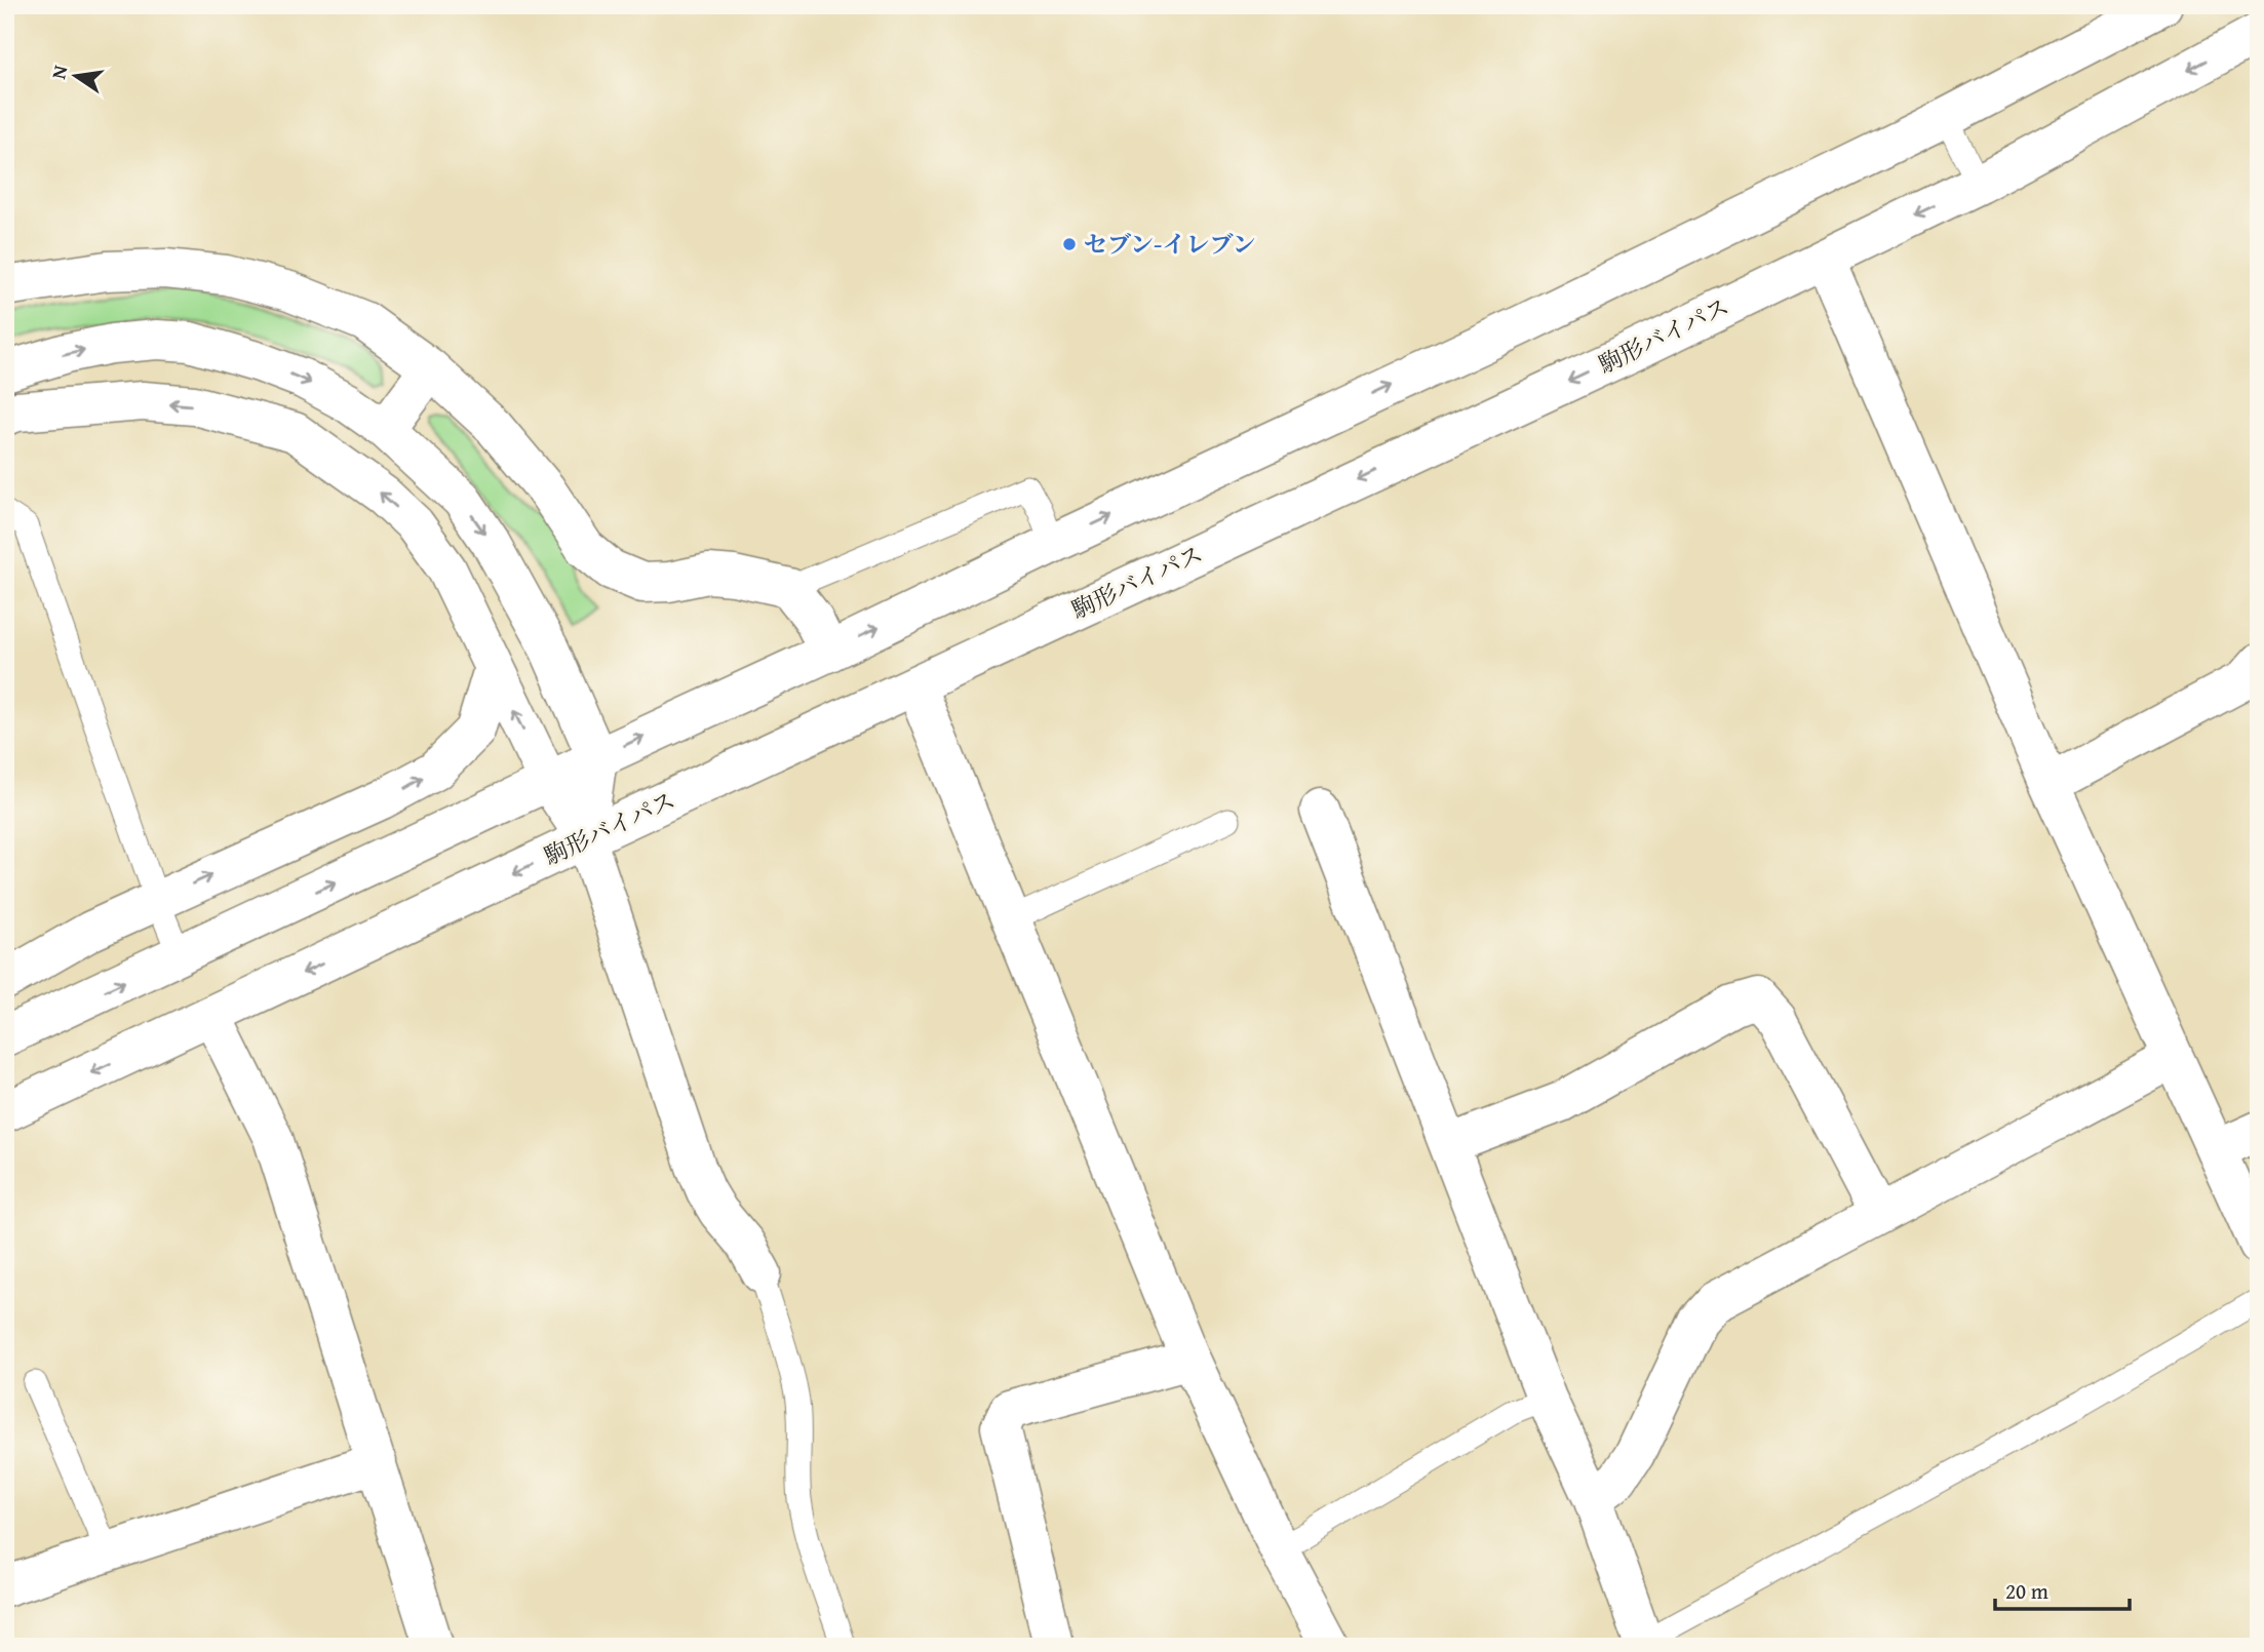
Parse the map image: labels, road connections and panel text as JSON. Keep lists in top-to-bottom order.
{
  "streets": {
    "main road": ["駒形バイパス"]
  },
  "places": ["セブン-イレブン"],
  "scale_bar": "20 m",
  "north": "left"
}
